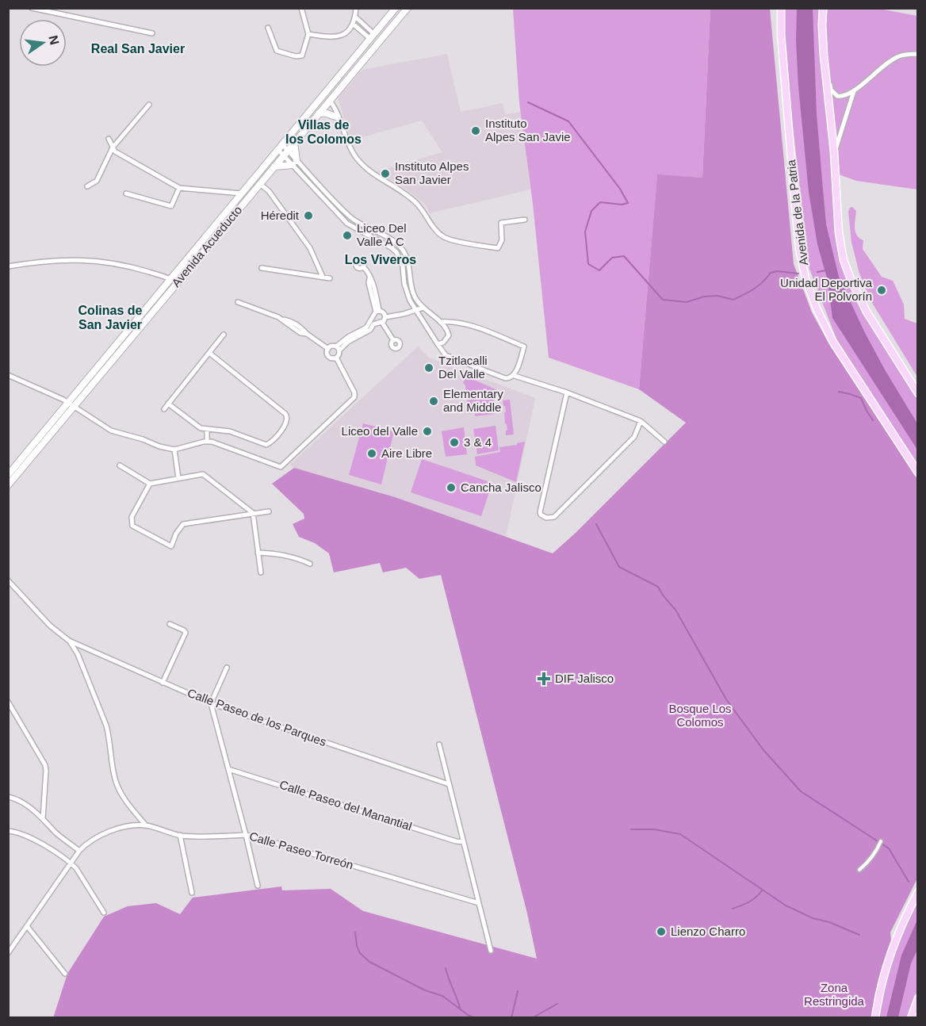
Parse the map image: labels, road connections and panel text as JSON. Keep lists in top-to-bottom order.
{
  "streets": {
    "main road": ["Avenida de la Patria", "Avenida Acueducto"],
    "street": ["Calle Paseo de los Parques", "Calle Paseo del Manantial", "Calle Paseo Torreón"]
  },
  "districts": [
    "Real San Javier",
    "Villas de los Colomos",
    "Los Viveros",
    "Colinas de San Javier"
  ],
  "parks": ["Bosque Los Colomos", "Zona Restringida"],
  "places": {
    "other": [
      "Instituto Alpes San Javie",
      "Instituto Alpes San Javier",
      "Héredit",
      "Liceo Del Valle A C",
      "Unidad Deportiva El Polvorín",
      "Tzitlacalli Del Valle",
      "Elementary and Middle",
      "Liceo del Valle",
      "3 & 4",
      "Aire Libre",
      "Cancha Jalisco",
      "Lienzo Charro"
    ],
    "health": ["DIF Jalisco"]
  },
  "north": "right"
}
